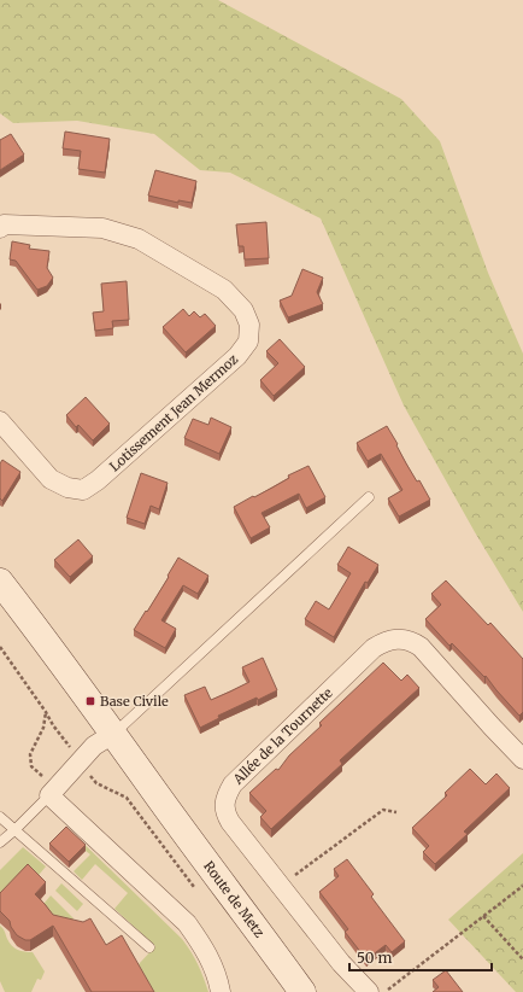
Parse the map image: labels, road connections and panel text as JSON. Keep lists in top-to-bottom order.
{
  "streets": {
    "main road": ["Route de Metz"],
    "street": ["Lotissement Jean Mermoz", "Allée de la Tournette"]
  },
  "places": {
    "transit": ["Base Civile"]
  },
  "scale_bar": "50 m"
}
